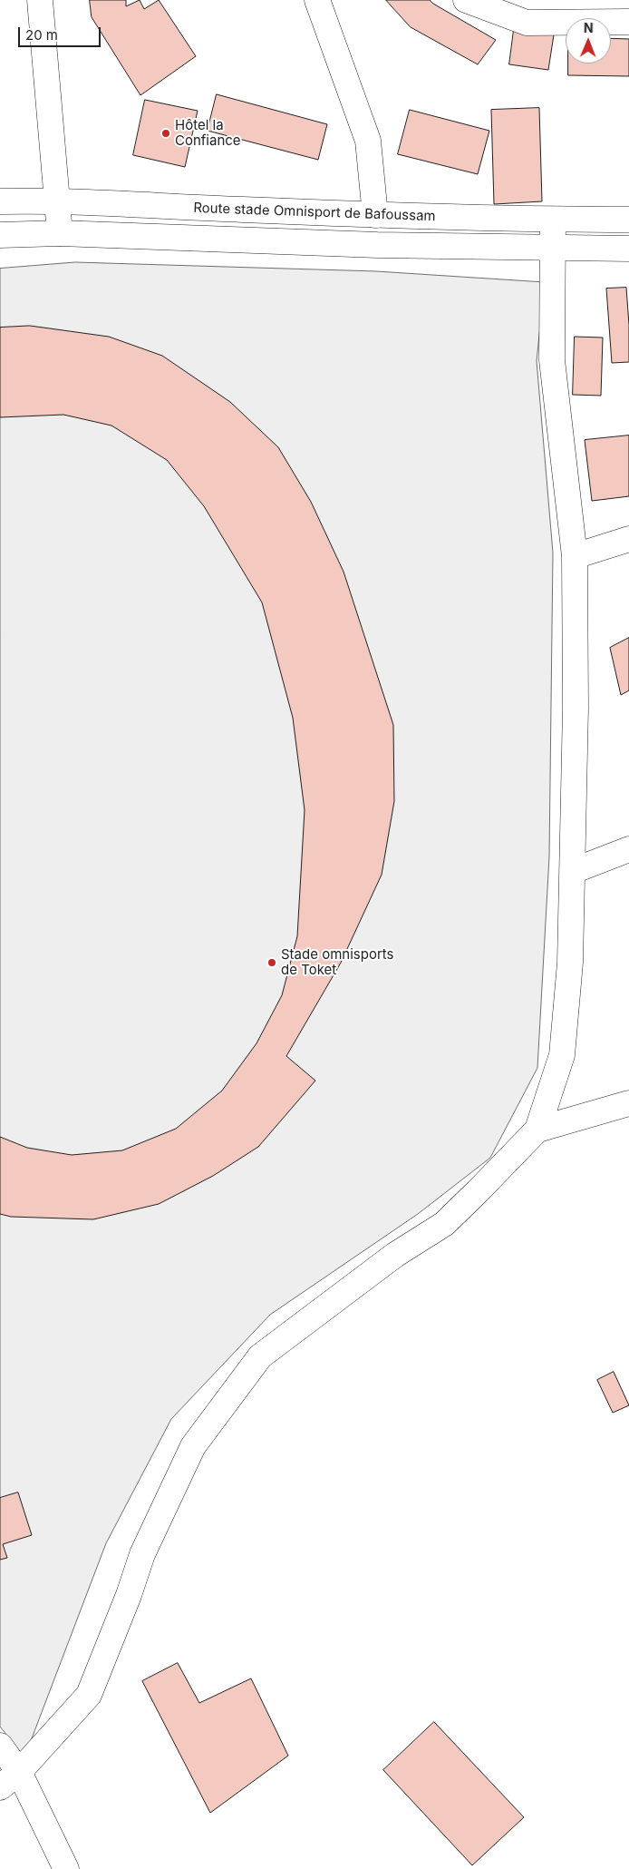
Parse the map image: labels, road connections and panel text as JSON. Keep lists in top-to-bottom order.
{
  "streets": {
    "street": ["Route stade Omnisport de Bafoussam"]
  },
  "places": ["Hôtel la Confiance", "Stade omnisports de Toket"],
  "scale_bar": "20 m",
  "north": "top"
}
